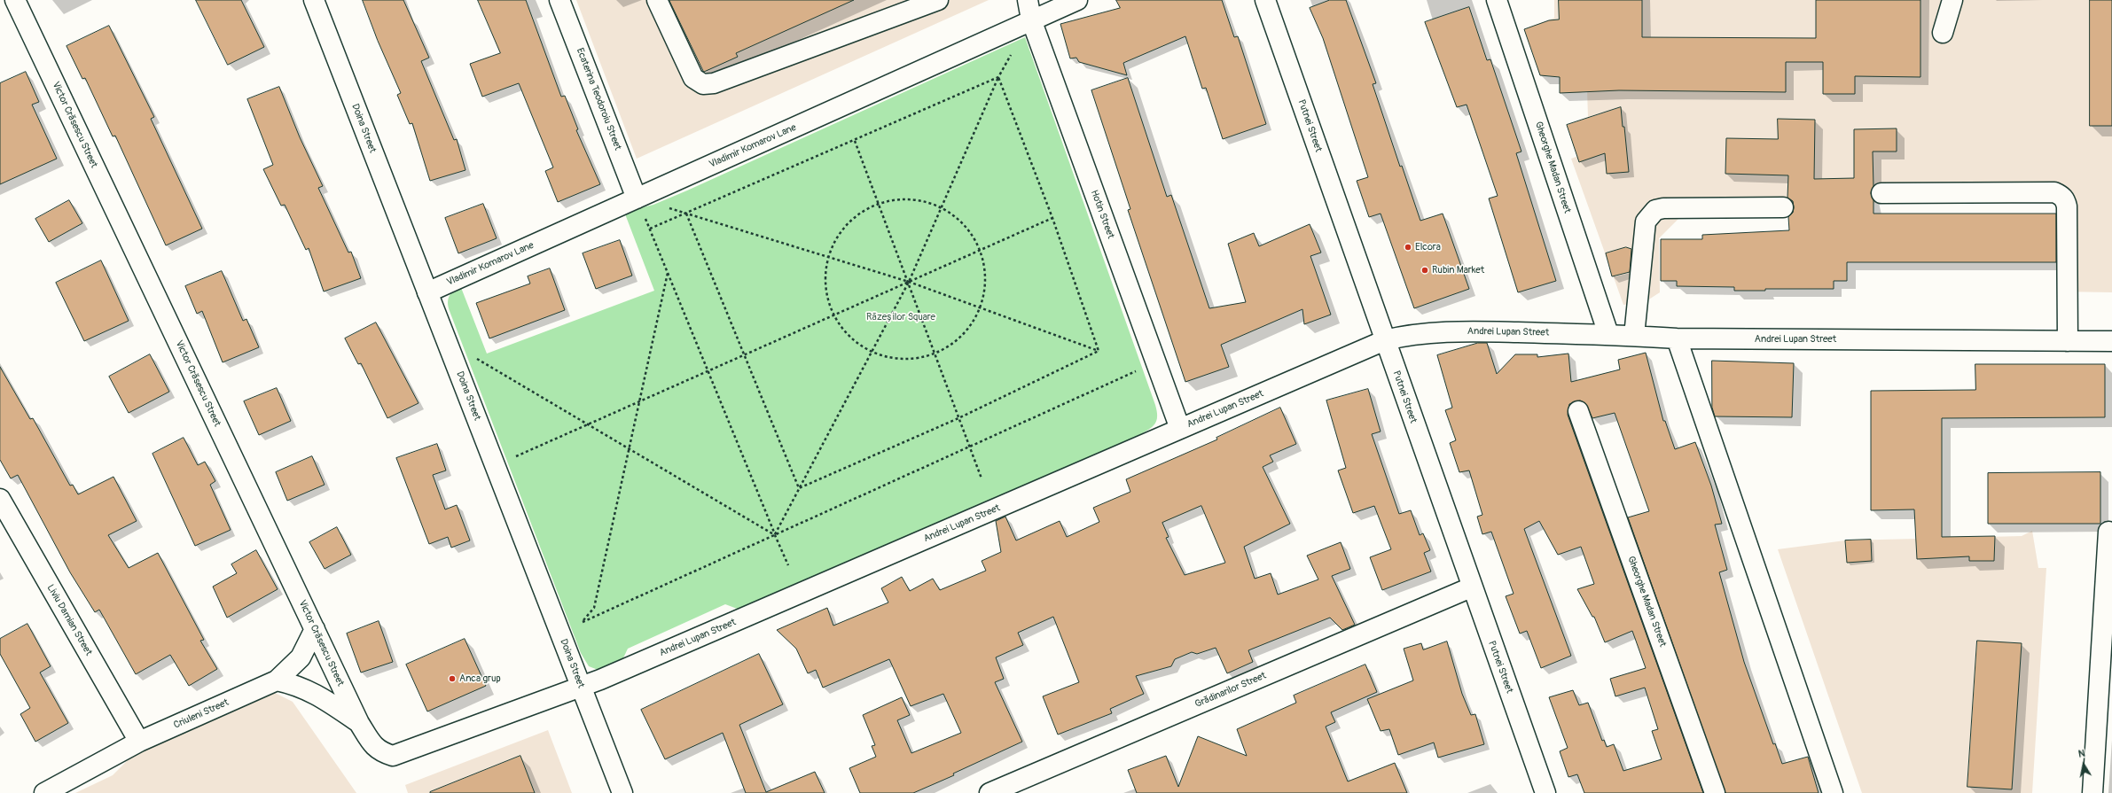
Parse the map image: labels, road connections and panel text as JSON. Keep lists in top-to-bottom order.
{
  "streets": {
    "street": [
      "Ecaterina Teodoroiu Street",
      "Victor Crăsescu Street",
      "Putnei Street",
      "Doina Street",
      "Vladimir Komarov Lane",
      "Gheorghe Madan Street",
      "Hotin Street",
      "Andrei Lupan Street",
      "Liviu Damian Street",
      "Grădinarilor Street",
      "Criuleni Street"
    ]
  },
  "crossings": [
    ["Ecaterina Teodoroiu Street", "Vladimir Komarov Lane"],
    ["Victor Crăsescu Street", "Andrei Lupan Street"],
    ["Victor Crăsescu Street", "Criuleni Street"],
    ["Putnei Street", "Andrei Lupan Street"],
    ["Putnei Street", "Grădinarilor Street"],
    ["Doina Street", "Vladimir Komarov Lane"],
    ["Doina Street", "Andrei Lupan Street"],
    ["Vladimir Komarov Lane", "Hotin Street"],
    ["Gheorghe Madan Street", "Andrei Lupan Street"],
    ["Hotin Street", "Andrei Lupan Street"],
    ["Liviu Damian Street", "Criuleni Street"]
  ],
  "parks": ["Răzeșilor Square"],
  "places": ["Elcora", "Rubin Market", "Anca grup"],
  "north": "top"
}
